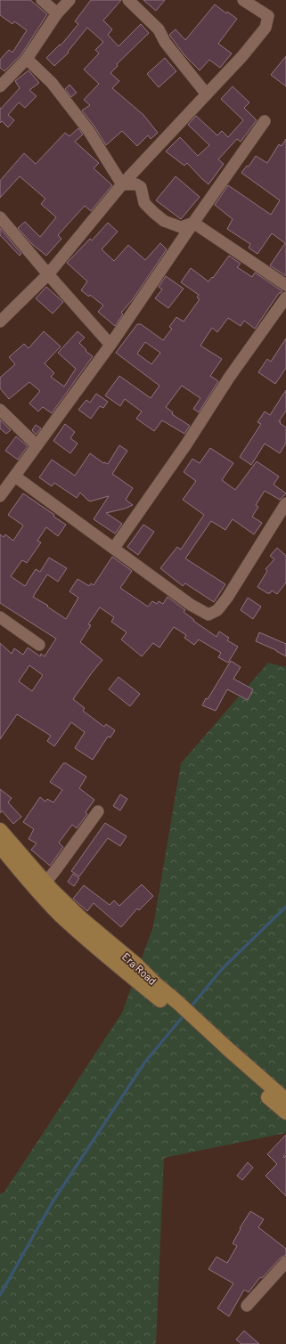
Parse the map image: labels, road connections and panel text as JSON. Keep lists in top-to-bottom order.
{
  "streets": {
    "main road": ["Era Road"]
  }
}
